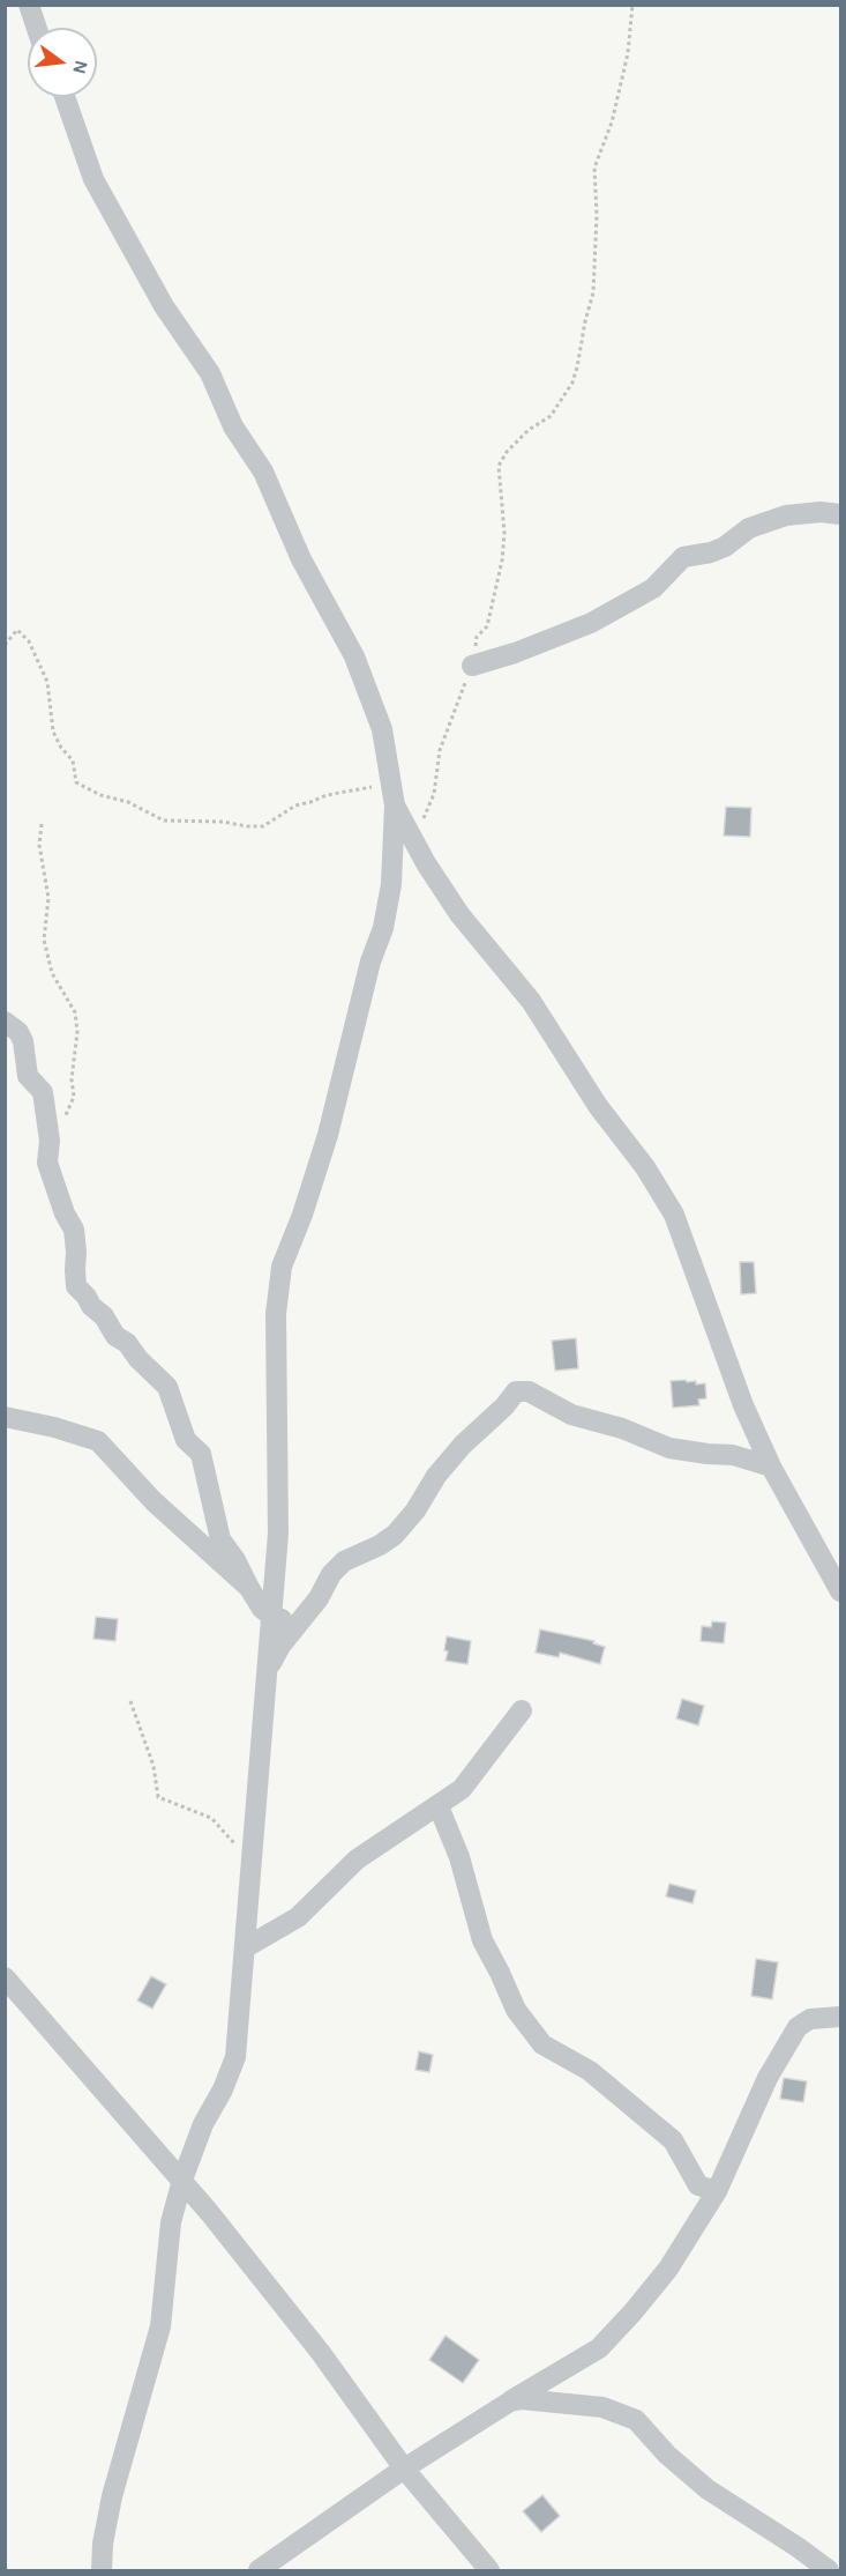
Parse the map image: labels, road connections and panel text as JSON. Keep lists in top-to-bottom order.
{
  "north": "right"
}
